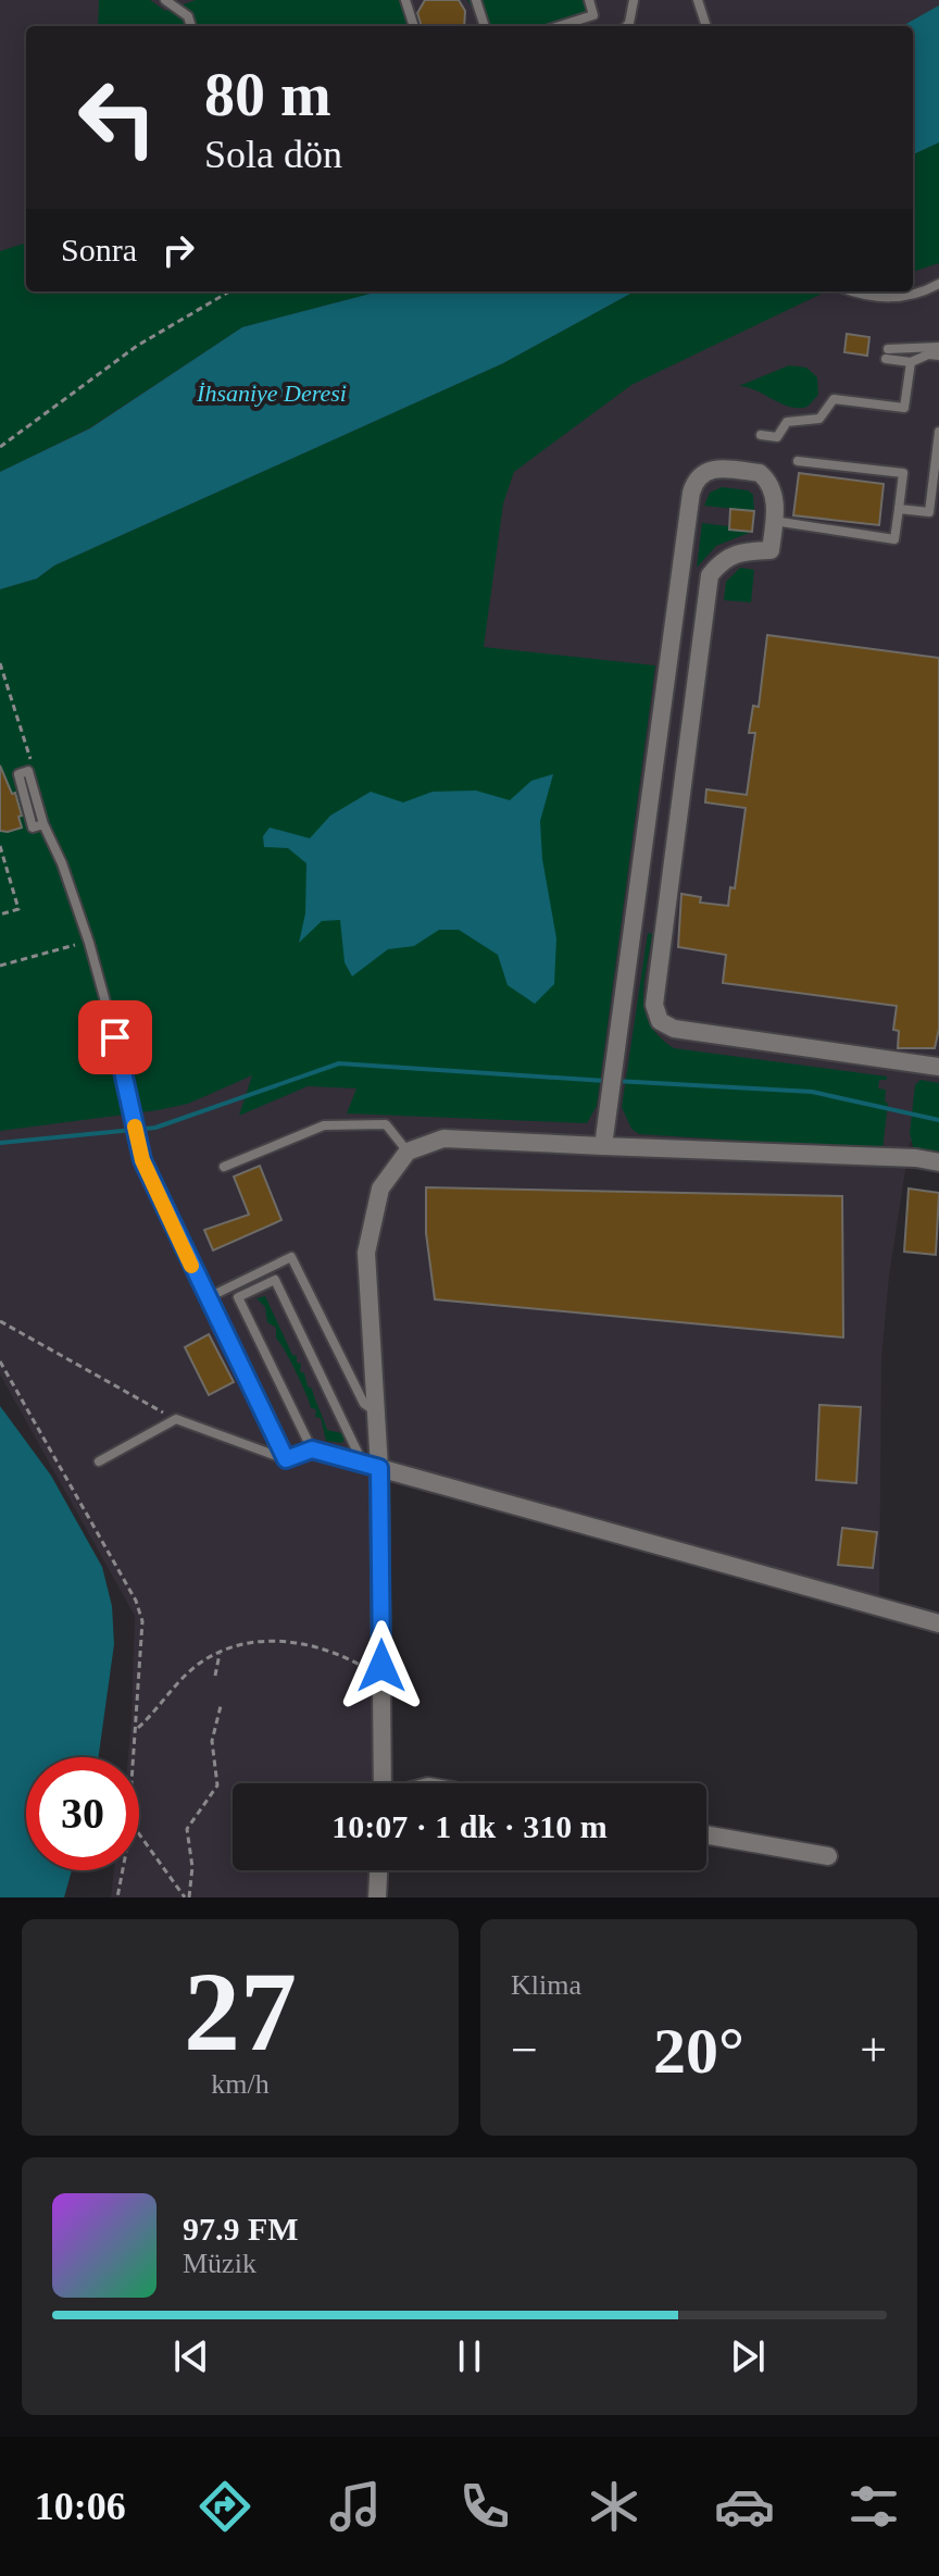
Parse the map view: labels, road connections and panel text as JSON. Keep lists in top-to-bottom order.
{
  "water": ["İhsaniye Deresi"],
  "page": {
    "turn": ["80 m", "Sola dön"],
    "then": "Sonra",
    "limit": "30",
    "trip": "10:07 · 1 dk · 310 m",
    "tile": [
      ["27", "km/h"],
      "Klima"
    ],
    "heat": ["−", "20°", "+"],
    "song": ["97.9 FM", "Müzik"],
    "tabs": "10:06"
  }
}
